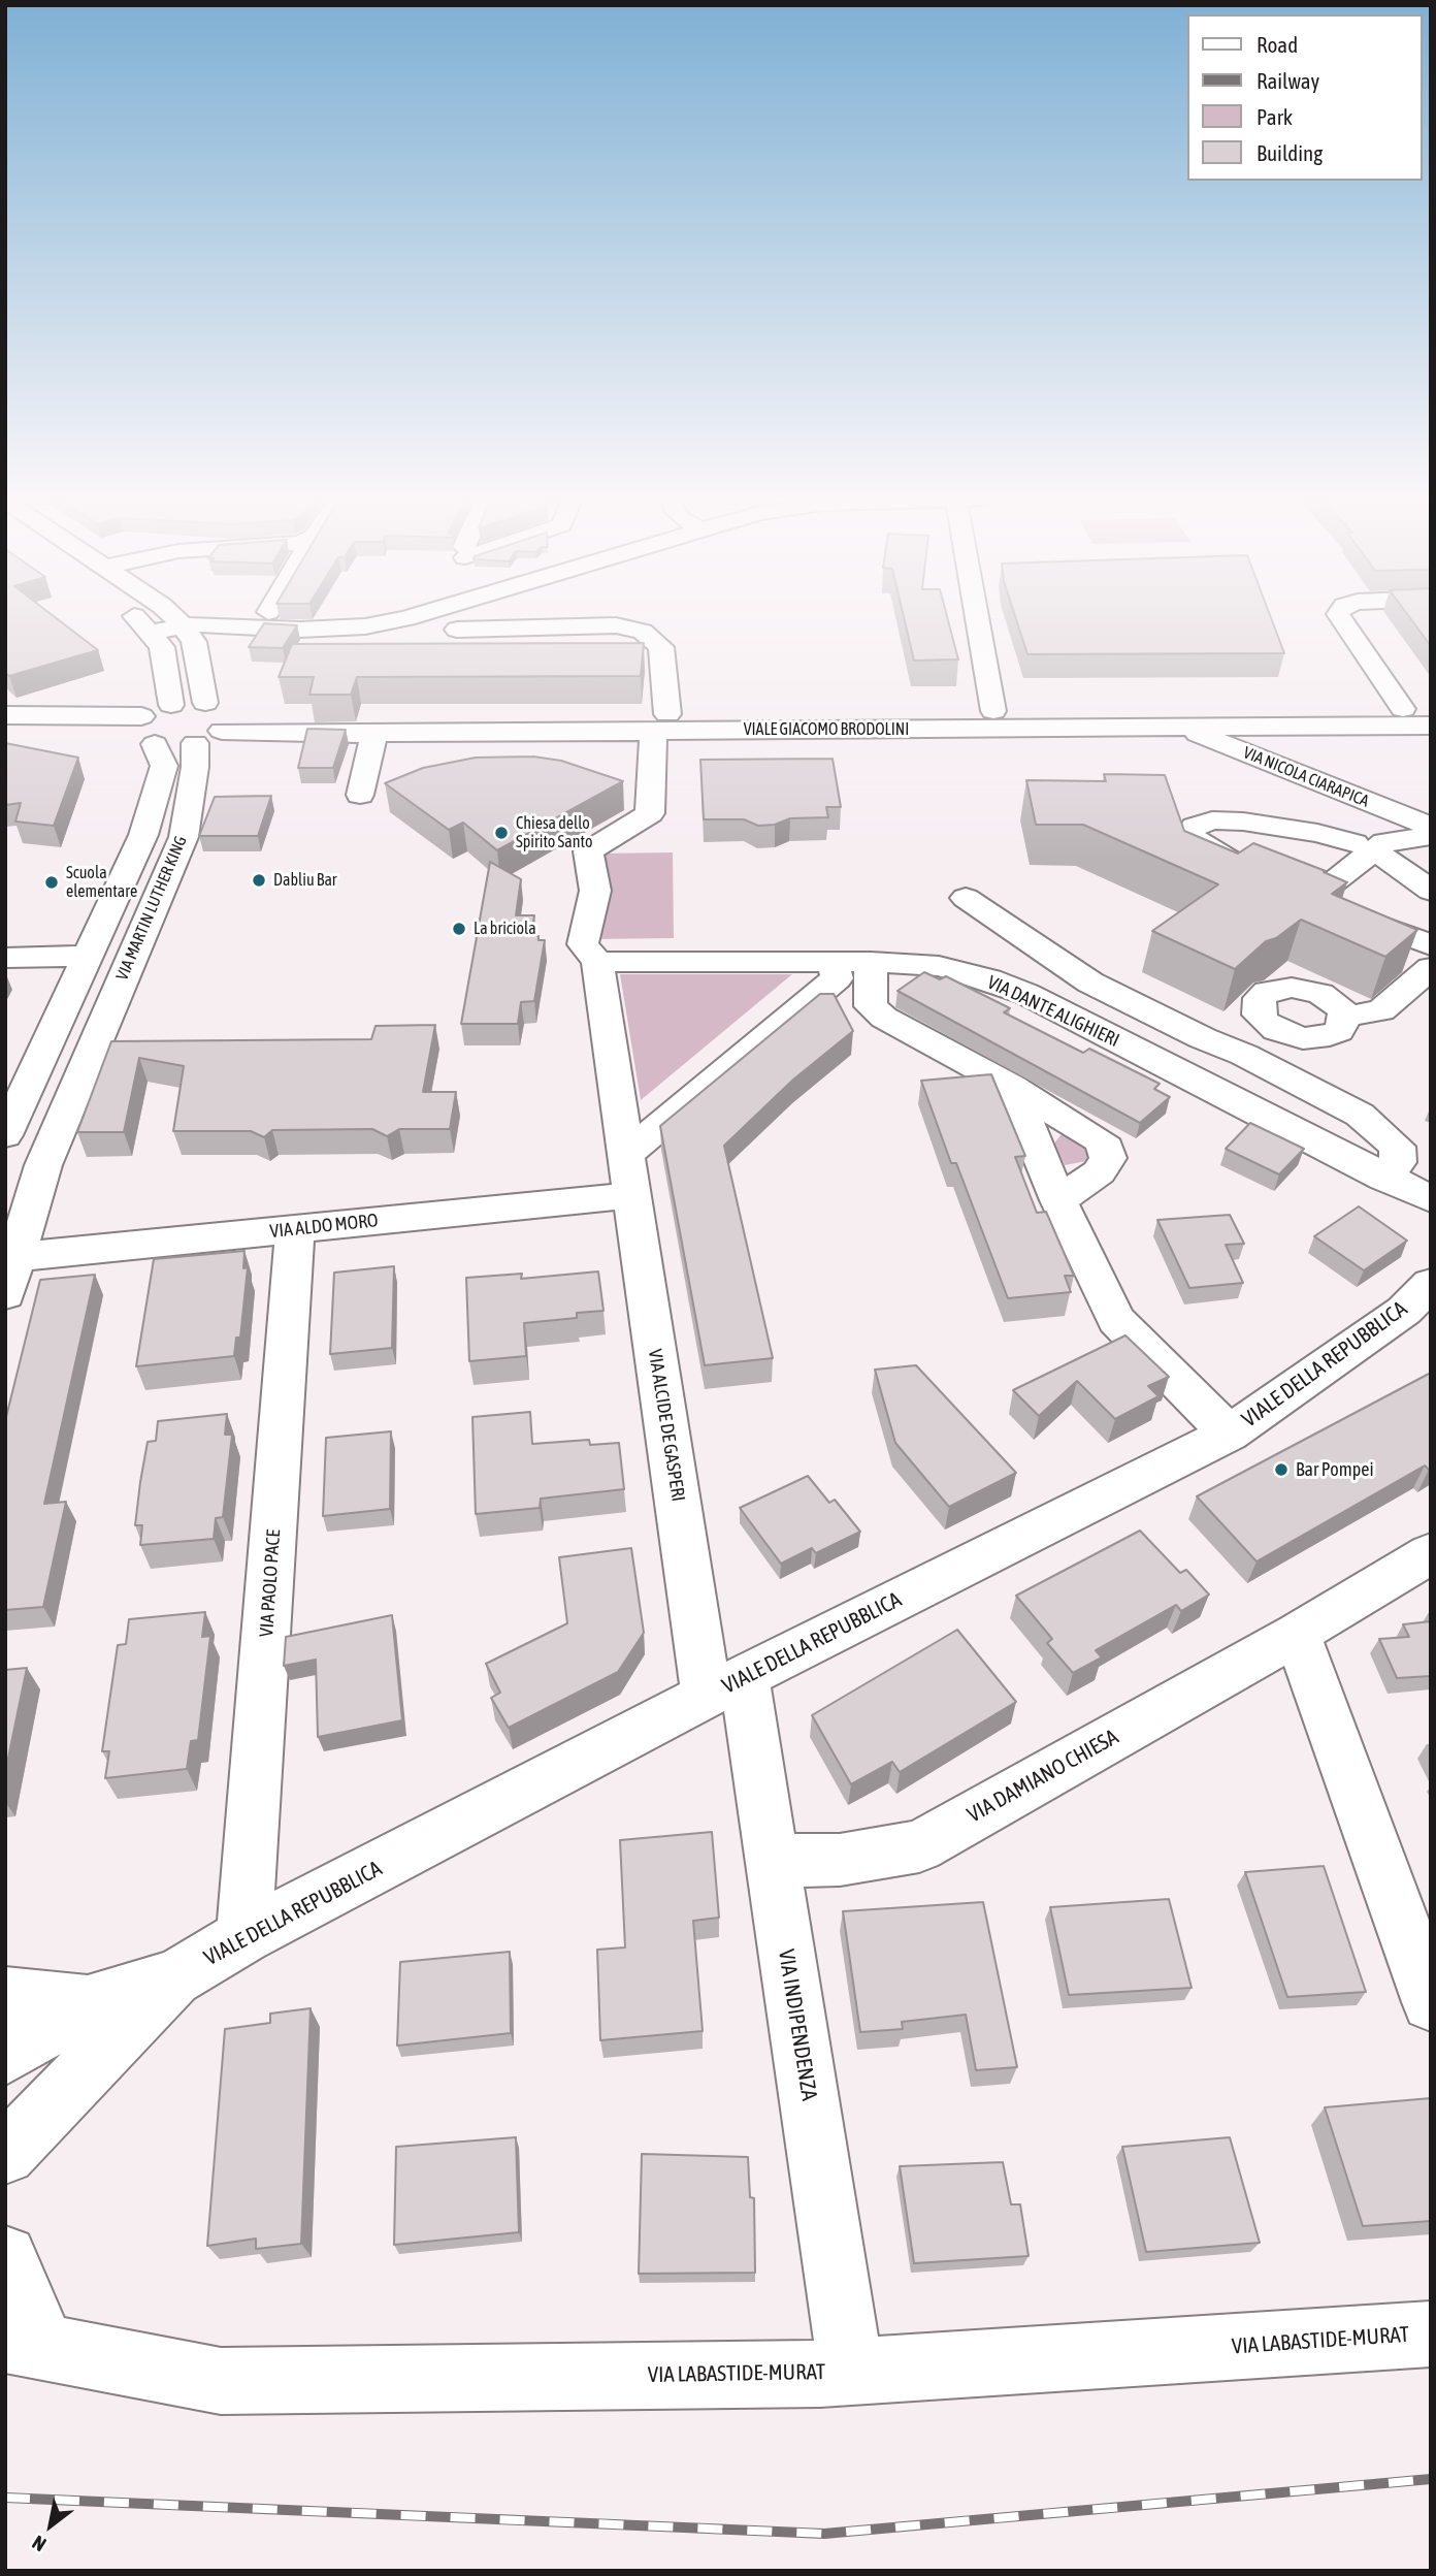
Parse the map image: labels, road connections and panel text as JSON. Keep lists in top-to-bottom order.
{
  "streets": {
    "street": [
      "VIALE GIACOMO BRODOLINI",
      "VIA NICOLA CIARAPICA",
      "VIA MARTIN LUTHER KING",
      "VIA DANTE ALIGHIERI",
      "VIA ALDO MORO",
      "VIALE DELLA REPUBBLICA",
      "VIA ALCIDE DE GASPERI",
      "VIA PAOLO PACE",
      "VIA DAMIANO CHIESA",
      "VIA INDIPENDENZA",
      "VIA LABASTIDE-MURAT"
    ]
  },
  "crossings": [
    ["VIALE GIACOMO BRODOLINI", "VIA NICOLA CIARAPICA"],
    ["VIALE GIACOMO BRODOLINI", "VIA MARTIN LUTHER KING"],
    ["VIALE GIACOMO BRODOLINI", "VIA ALCIDE DE GASPERI"],
    ["VIA MARTIN LUTHER KING", "VIA ALDO MORO"],
    ["VIA DANTE ALIGHIERI", "VIA ALCIDE DE GASPERI"],
    ["VIA ALDO MORO", "VIA ALCIDE DE GASPERI"],
    ["VIA ALDO MORO", "VIA PAOLO PACE"],
    ["VIALE DELLA REPUBBLICA", "VIA ALCIDE DE GASPERI"],
    ["VIALE DELLA REPUBBLICA", "VIA PAOLO PACE"],
    ["VIALE DELLA REPUBBLICA", "VIA INDIPENDENZA"],
    ["VIA ALCIDE DE GASPERI", "VIA INDIPENDENZA"],
    ["VIA DAMIANO CHIESA", "VIA INDIPENDENZA"],
    ["VIA INDIPENDENZA", "VIA LABASTIDE-MURAT"]
  ],
  "places": [
    "Chiesa dello Spirito Santo",
    "Dabliu Bar",
    "Scuola elementare",
    "La briciola",
    "Bar Pompei"
  ],
  "legend": [
    "Road",
    "Railway",
    "Park",
    "Building"
  ],
  "north": "bottom left"
}
